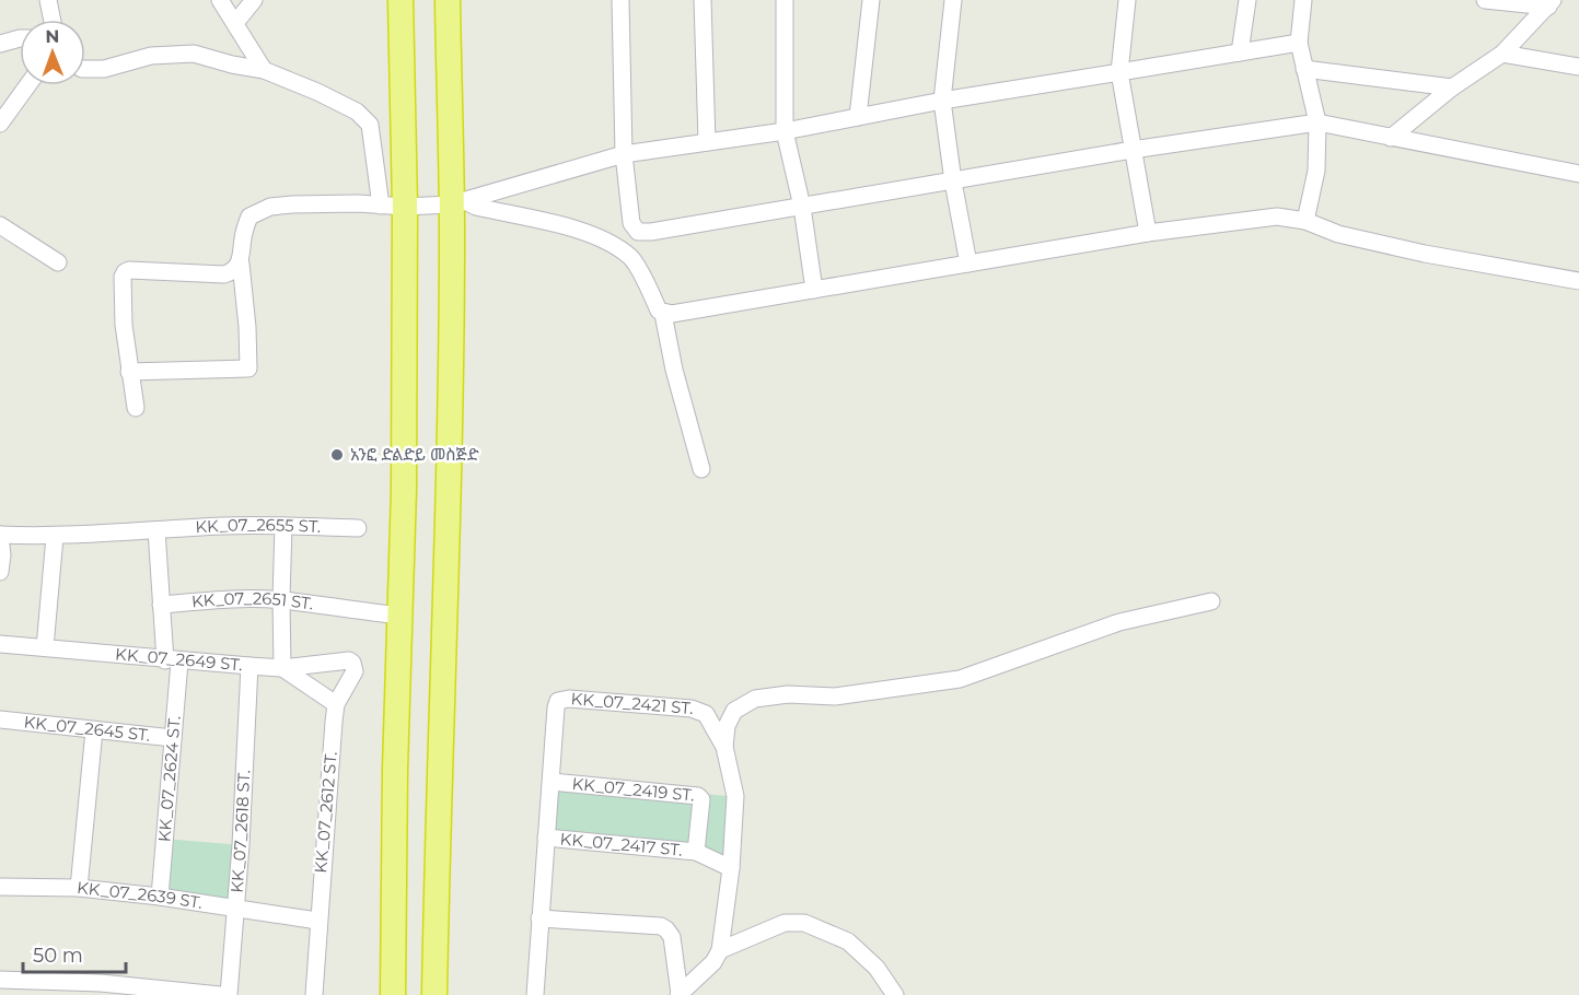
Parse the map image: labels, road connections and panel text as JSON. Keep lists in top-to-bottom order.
{
  "streets": {
    "street": [
      "KK_07_2655 ST.",
      "KK_07_2651 ST.",
      "KK_07_2649 ST.",
      "KK_07_2421 ST.",
      "KK_07_2645 ST.",
      "KK_07_2624 ST.",
      "KK_07_2419 ST.",
      "KK_07_2612 ST.",
      "KK_07_2618 ST.",
      "KK_07_2417 ST.",
      "KK_07_2639 ST."
    ]
  },
  "crossings": [
    ["KK_07_2655 ST.", "KK_07_2624 ST."],
    ["KK_07_2651 ST.", "KK_07_2624 ST."],
    ["KK_07_2649 ST.", "KK_07_2624 ST."],
    ["KK_07_2649 ST.", "KK_07_2612 ST."],
    ["KK_07_2649 ST.", "KK_07_2618 ST."],
    ["KK_07_2421 ST.", "KK_07_2419 ST."],
    ["KK_07_2645 ST.", "KK_07_2624 ST."],
    ["KK_07_2624 ST.", "KK_07_2639 ST."],
    ["KK_07_2419 ST.", "KK_07_2417 ST."],
    ["KK_07_2612 ST.", "KK_07_2639 ST."],
    ["KK_07_2618 ST.", "KK_07_2639 ST."]
  ],
  "places": ["አንፎ ድልድይ መስጅድ"],
  "scale_bar": "50 m",
  "north": "top"
}
